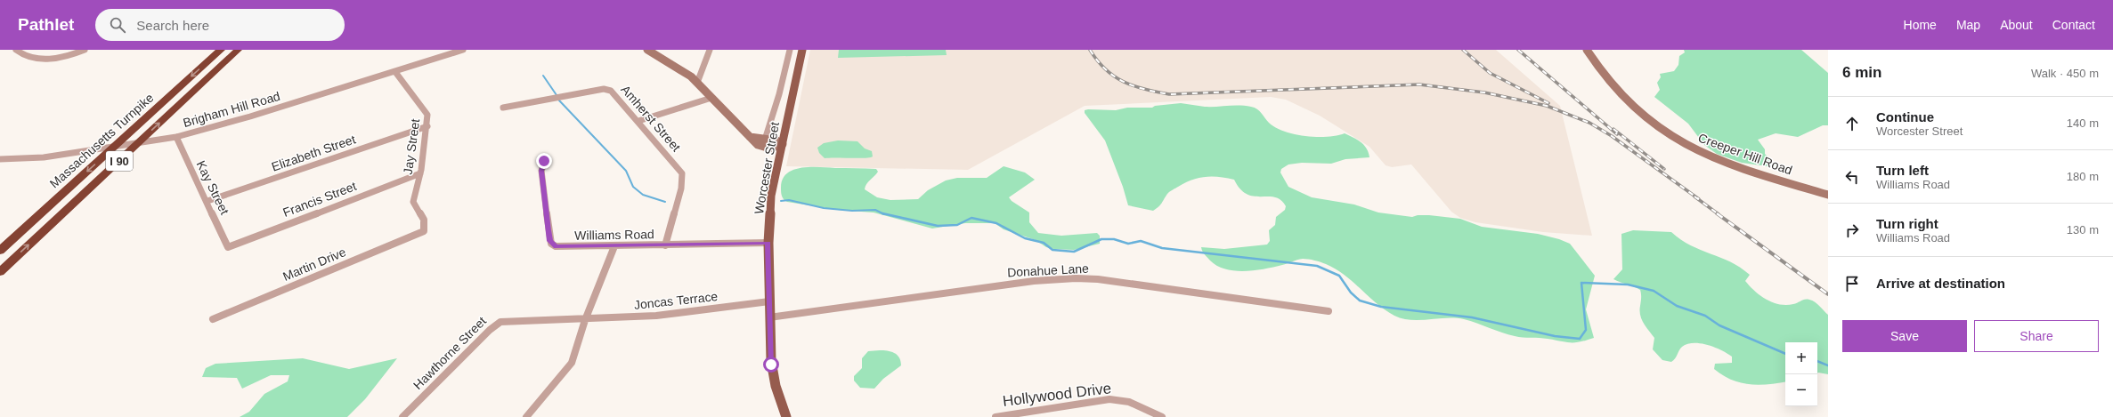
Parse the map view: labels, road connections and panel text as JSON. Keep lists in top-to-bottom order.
{
  "streets": {
    "highway": ["Massachusetts Turnpike", "I 90"],
    "main road": ["Worcester Street"],
    "street": [
      "Brigham Hill Road",
      "Amherst Street",
      "Jay Street",
      "Elizabeth Street",
      "Creeper Hill Road",
      "Kay Street",
      "Francis Street",
      "Williams Road",
      "Martin Drive",
      "Donahue Lane",
      "Joncas Terrace",
      "Hawthorne Street",
      "Hollywood Drive"
    ]
  },
  "crossings": [
    ["Brigham Hill Road", "Jay Street"],
    ["Brigham Hill Road", "Kay Street"],
    ["Amherst Street", "Williams Road"],
    ["Jay Street", "Elizabeth Street"],
    ["Jay Street", "Francis Street"],
    ["Jay Street", "Martin Drive"],
    ["Elizabeth Street", "Kay Street"],
    ["Worcester Street", "Williams Road"],
    ["Worcester Street", "Donahue Lane"],
    ["Worcester Street", "Joncas Terrace"],
    ["Kay Street", "Francis Street"],
    ["Joncas Terrace", "Hawthorne Street"]
  ],
  "page": {
    "header": "Pathlet",
    "search": "Search here",
    "nav": [
      "Home",
      "Map",
      "About",
      "Contact"
    ],
    "heading": ["6 min", "Walk · 450 m"],
    "list": [
      ["Continue", "Worcester Street", "140 m"],
      ["Turn left", "Williams Road", "180 m"],
      ["Turn right", "Williams Road", "130 m"],
      "Arrive at destination"
    ],
    "buttons": ["Save", "Share"],
    "map_buttons": ["+", "−"]
  }
}
